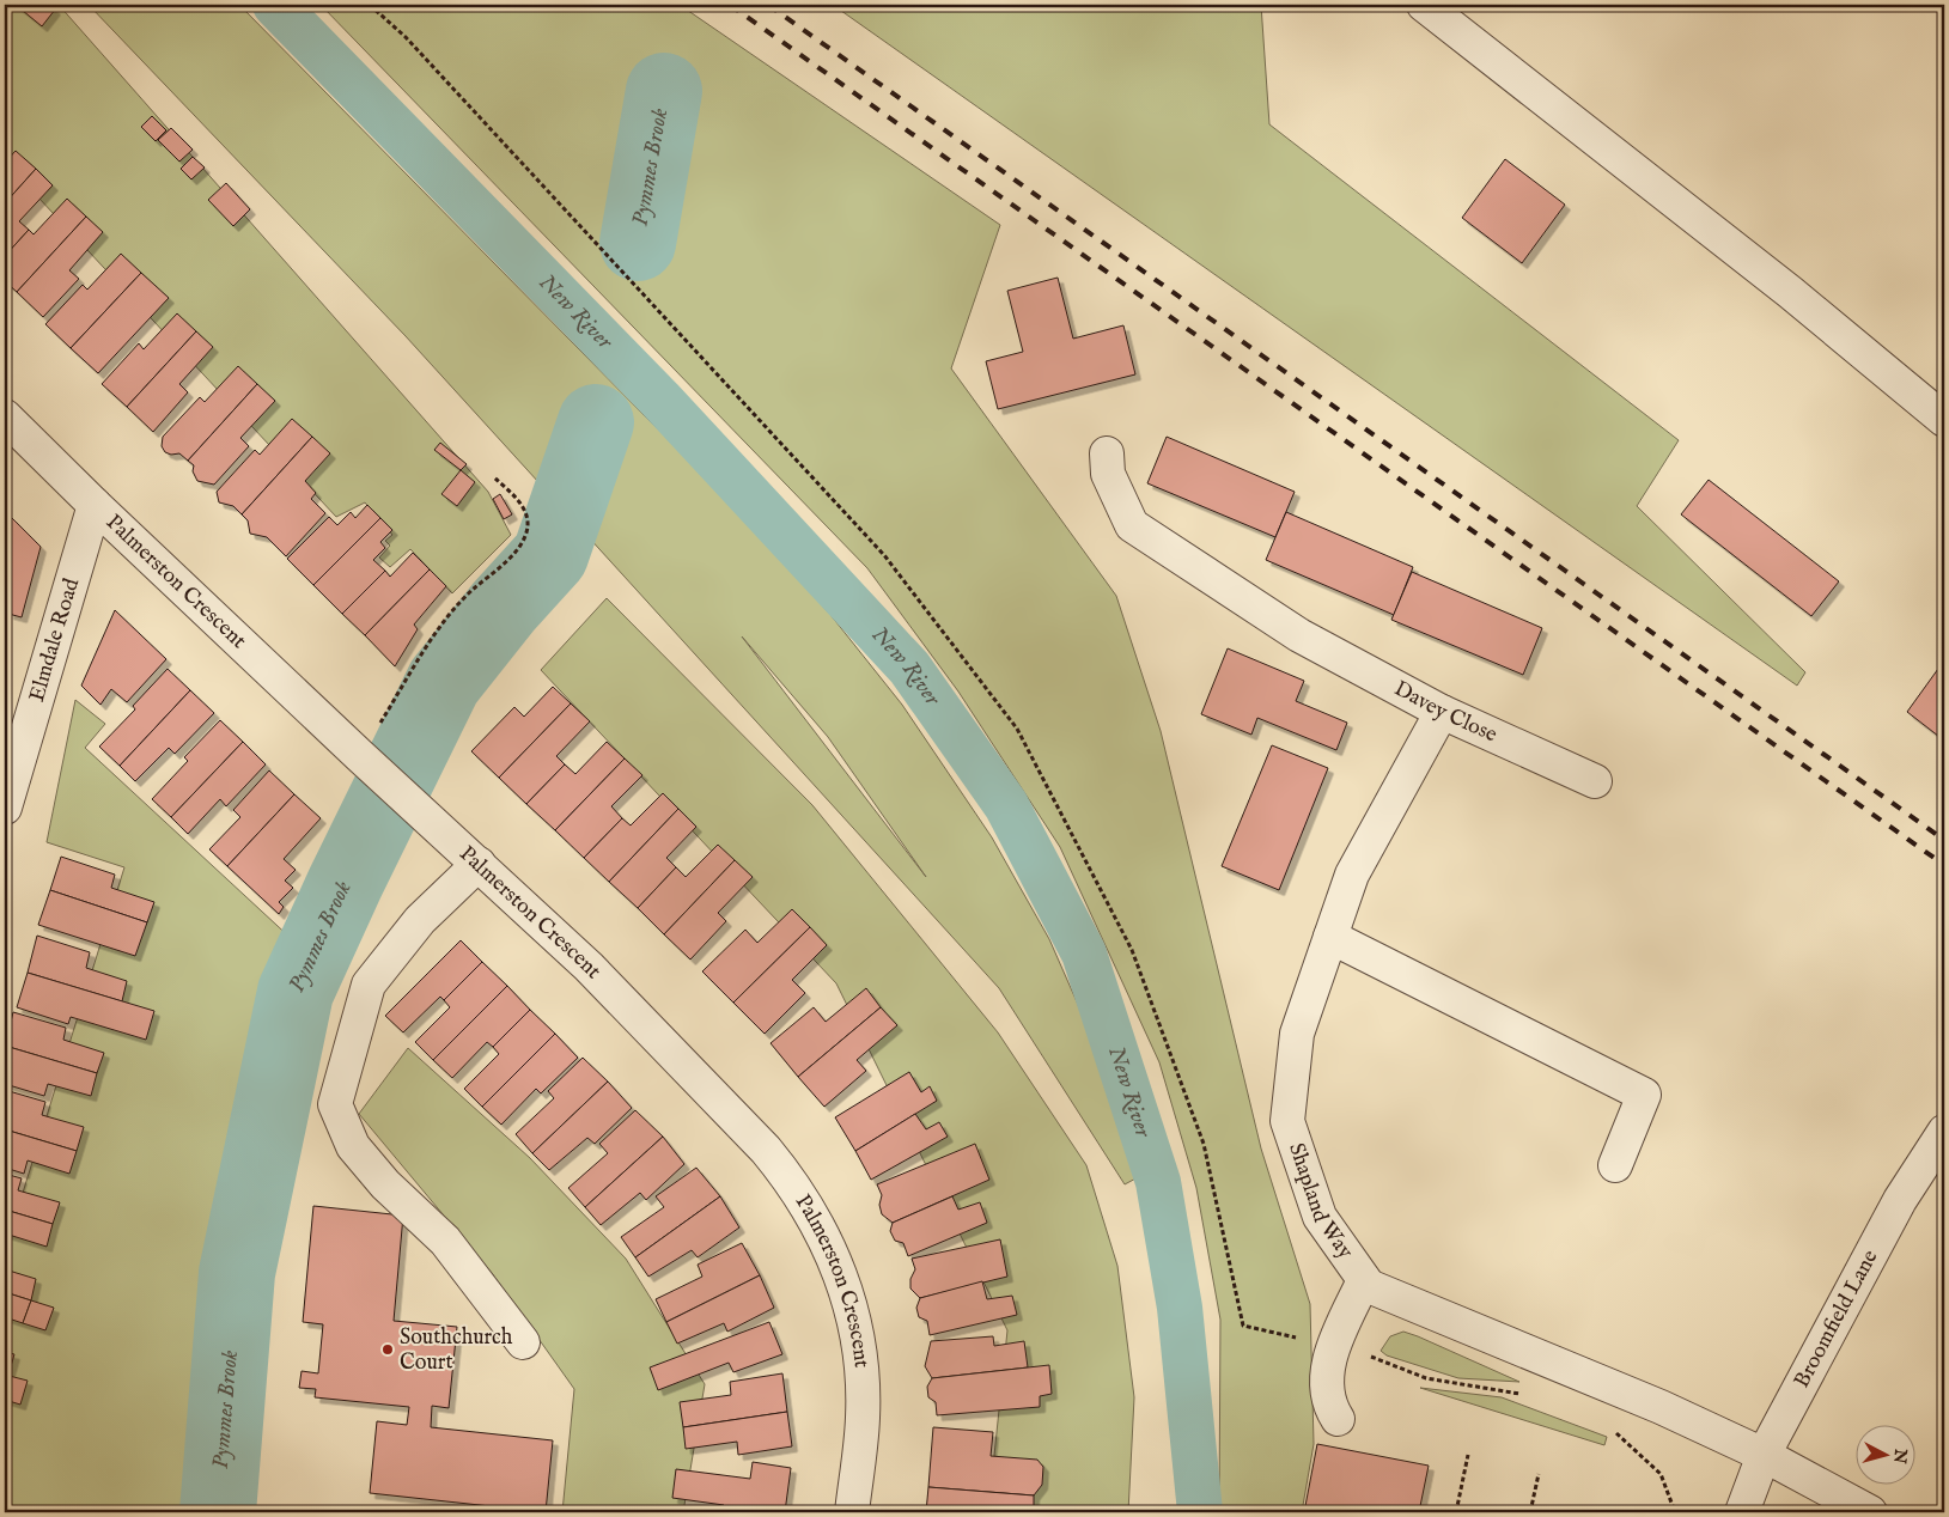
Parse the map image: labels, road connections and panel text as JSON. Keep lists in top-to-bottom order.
{
  "streets": {
    "street": [
      "Palmerston Crescent",
      "Elmdale Road",
      "Davey Close",
      "Shapland Way",
      "Broomfield Lane"
    ]
  },
  "crossings": [
    ["Palmerston Crescent", "Elmdale Road"],
    ["Davey Close", "Shapland Way"],
    ["Shapland Way", "Broomfield Lane"]
  ],
  "water": ["Pymmes Brook", "New River"],
  "places": ["Southchurch Court"],
  "north": "right"
}
